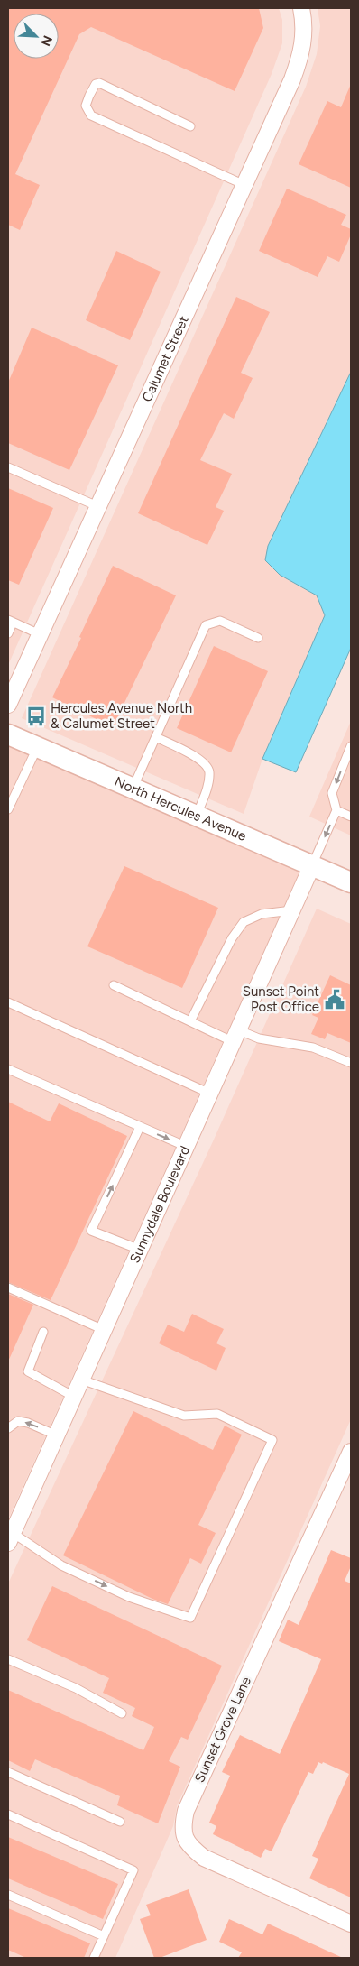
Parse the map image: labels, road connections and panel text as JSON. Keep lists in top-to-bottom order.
{
  "streets": {
    "street": [
      "Calumet Street",
      "North Hercules Avenue",
      "Sunnydale Boulevard",
      "Sunset Grove Lane"
    ]
  },
  "crossings": [
    ["North Hercules Avenue", "Sunnydale Boulevard"]
  ],
  "places": {
    "bus stop": ["Hercules Avenue North & Calumet Street"],
    "public building": ["Sunset Point Post Office"]
  },
  "north": "bottom right"
}
